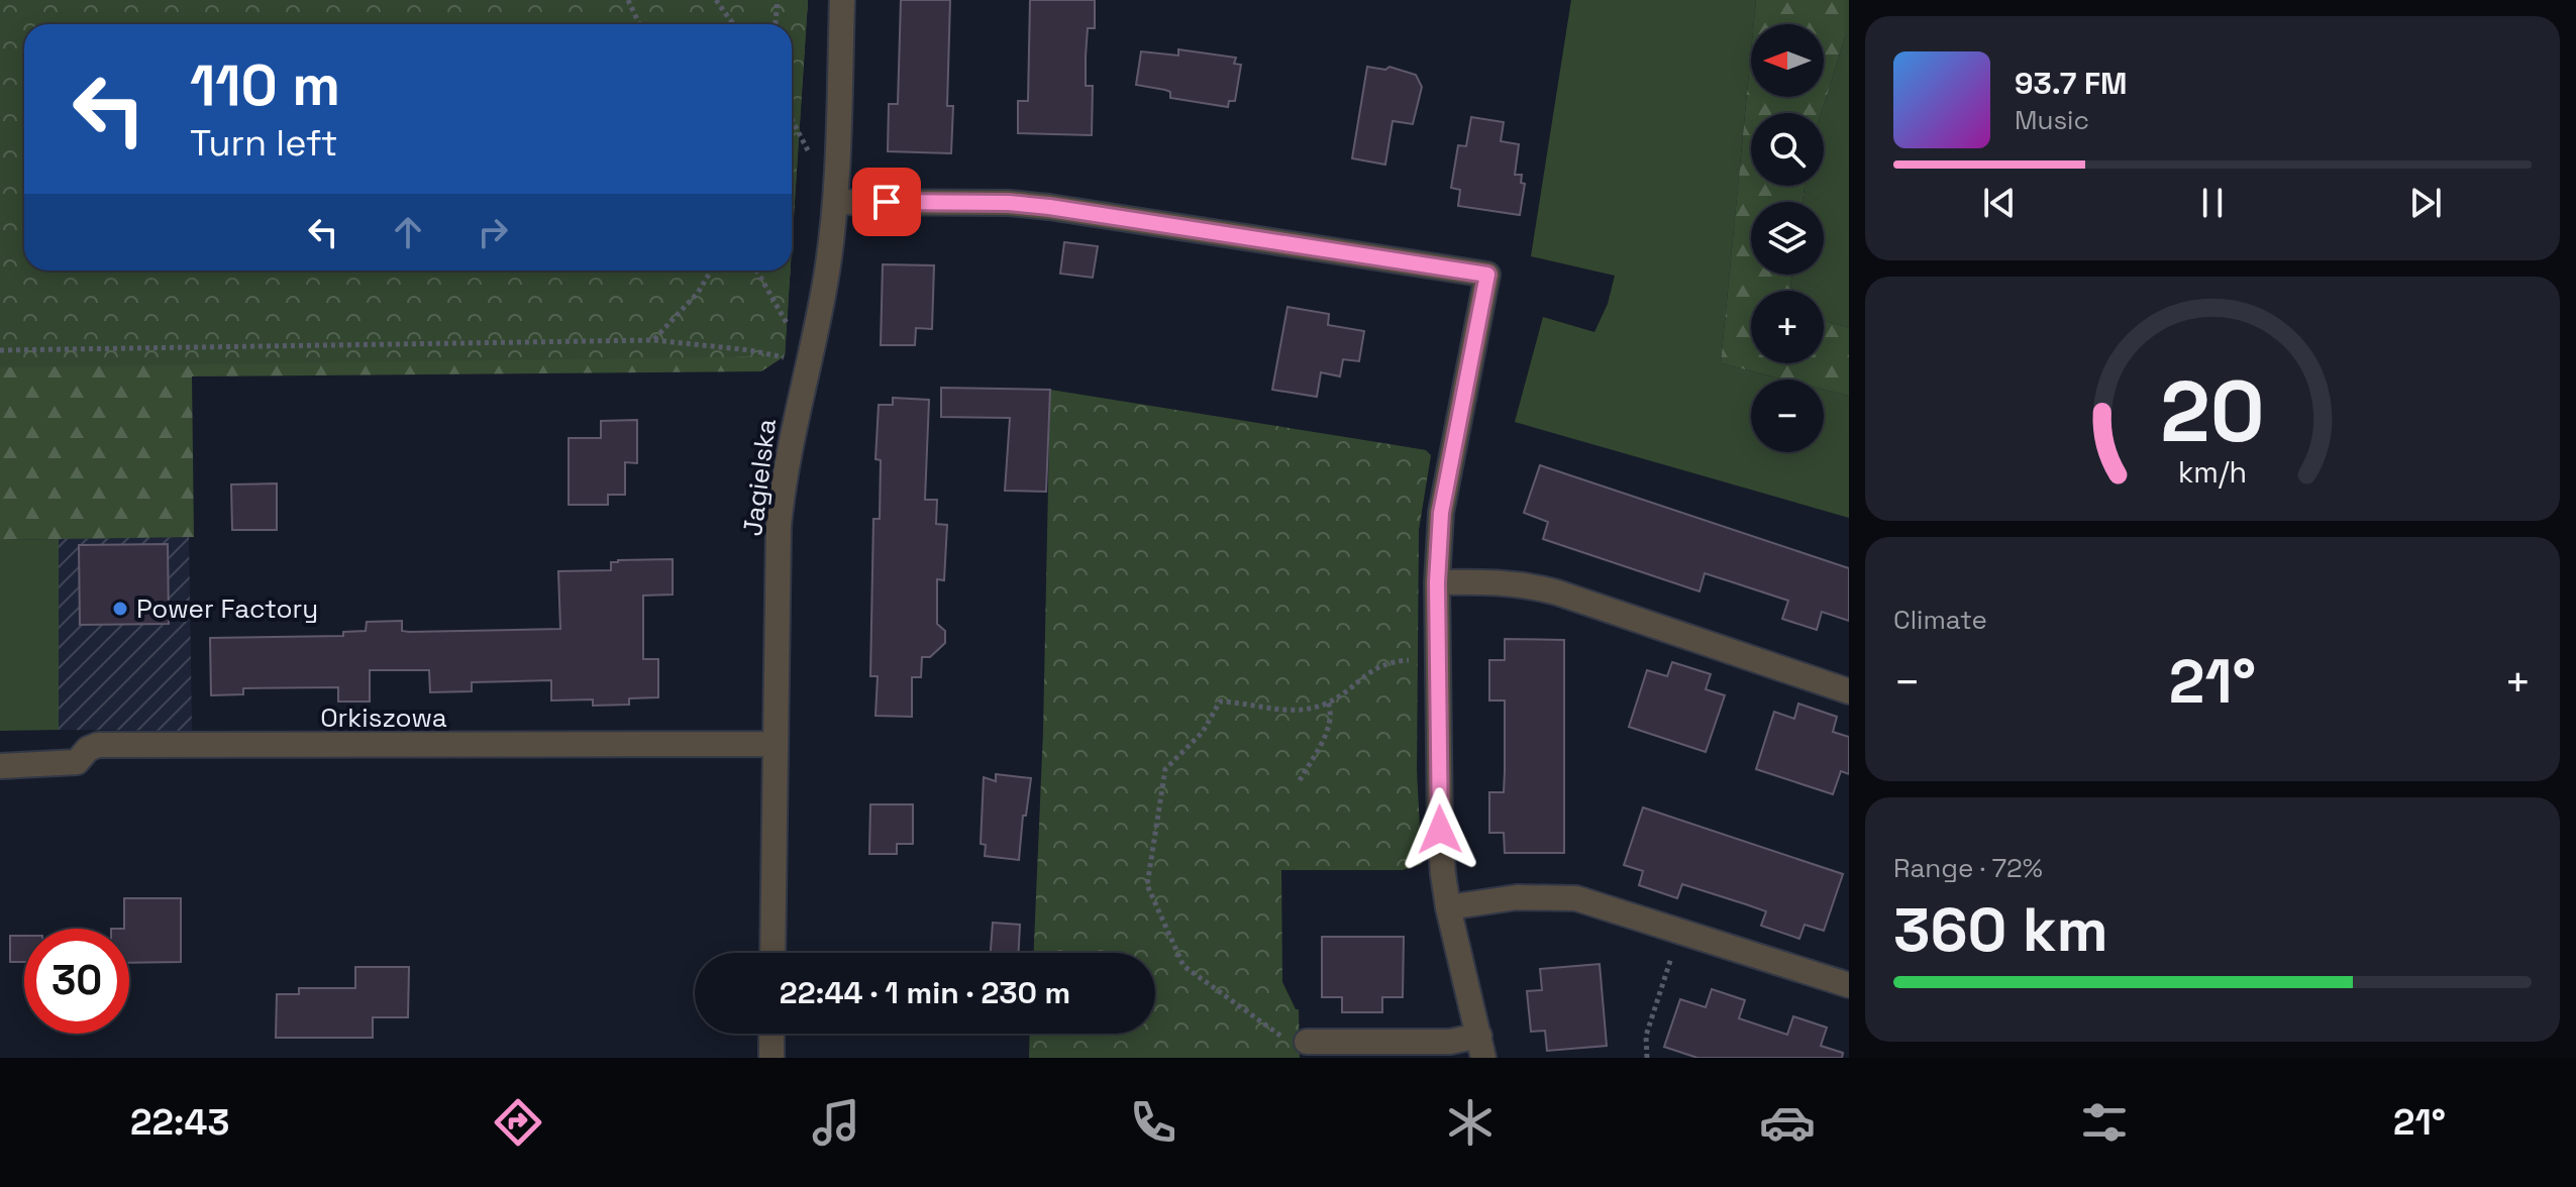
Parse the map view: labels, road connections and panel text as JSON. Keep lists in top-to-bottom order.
{
  "streets": {
    "street": ["Jagielska", "Orkiszowa"]
  },
  "crossings": [
    ["Jagielska", "Orkiszowa"]
  ],
  "places": ["Power Factory"],
  "north": "left",
  "page": {
    "map_buttons": ["+", "−"],
    "turn": ["110 m", "Turn left"],
    "song": ["93.7 FM", "Music"],
    "tile": [
      "Climate",
      ["Range · 72%", "360 km"]
    ],
    "heat": ["−", "21°", "+"],
    "limit": "30",
    "trip": "22:44 · 1 min · 230 m",
    "tabs": ["22:43", "21°"],
    "gauge": ["20", "km/h"]
  }
}
